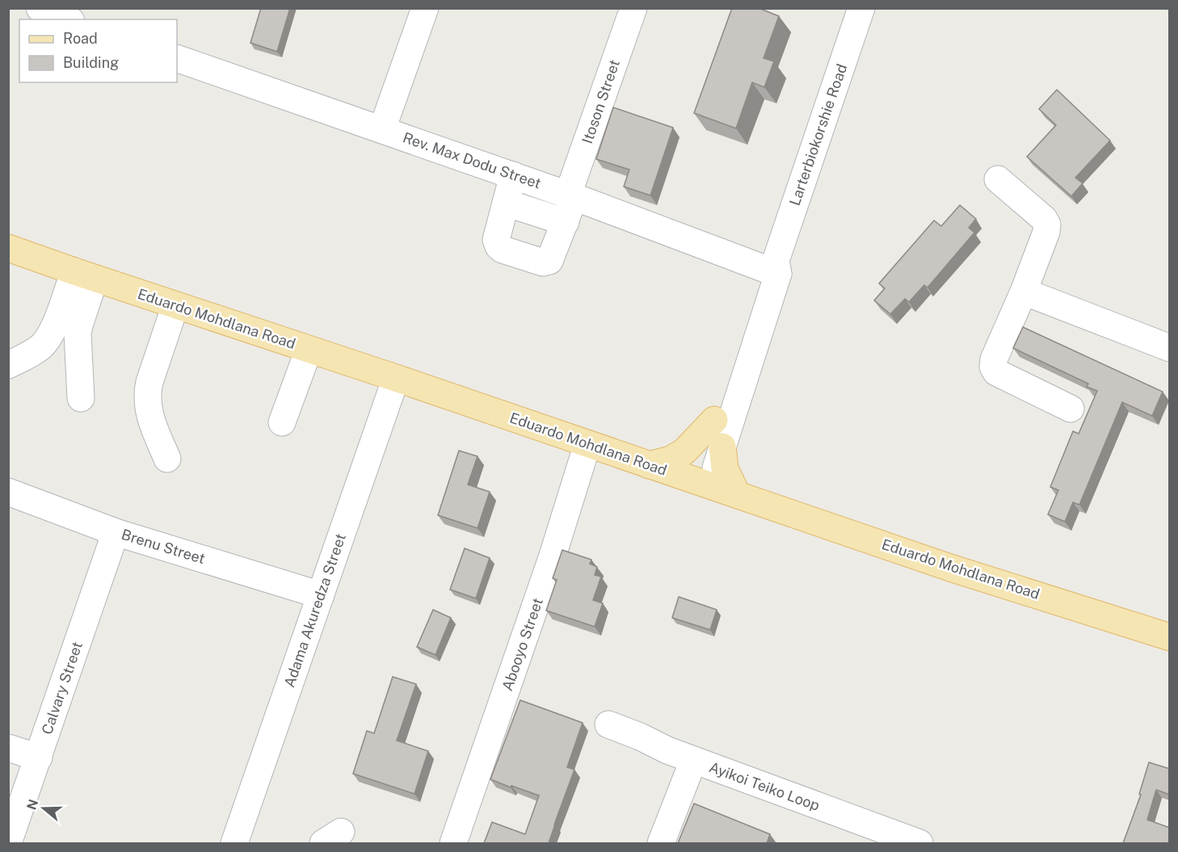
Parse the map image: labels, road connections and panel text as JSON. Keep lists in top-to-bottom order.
{
  "streets": {
    "main road": ["Eduardo Mohdlana Road"],
    "street": [
      "Itoson Street",
      "Larterbiokorshie Road",
      "Rev. Max Dodu Street",
      "Brenu Street",
      "Adama Akuredza Street",
      "Abooyo Street",
      "Calvary Street",
      "Ayikoi Teiko Loop"
    ]
  },
  "crossings": [
    ["Itoson Street", "Rev. Max Dodu Street"],
    ["Larterbiokorshie Road", "Rev. Max Dodu Street"],
    ["Larterbiokorshie Road", "Eduardo Mohdlana Road"],
    ["Eduardo Mohdlana Road", "Adama Akuredza Street"],
    ["Eduardo Mohdlana Road", "Abooyo Street"],
    ["Brenu Street", "Adama Akuredza Street"],
    ["Brenu Street", "Calvary Street"]
  ],
  "legend": ["Road", "Building"],
  "north": "left"
}
